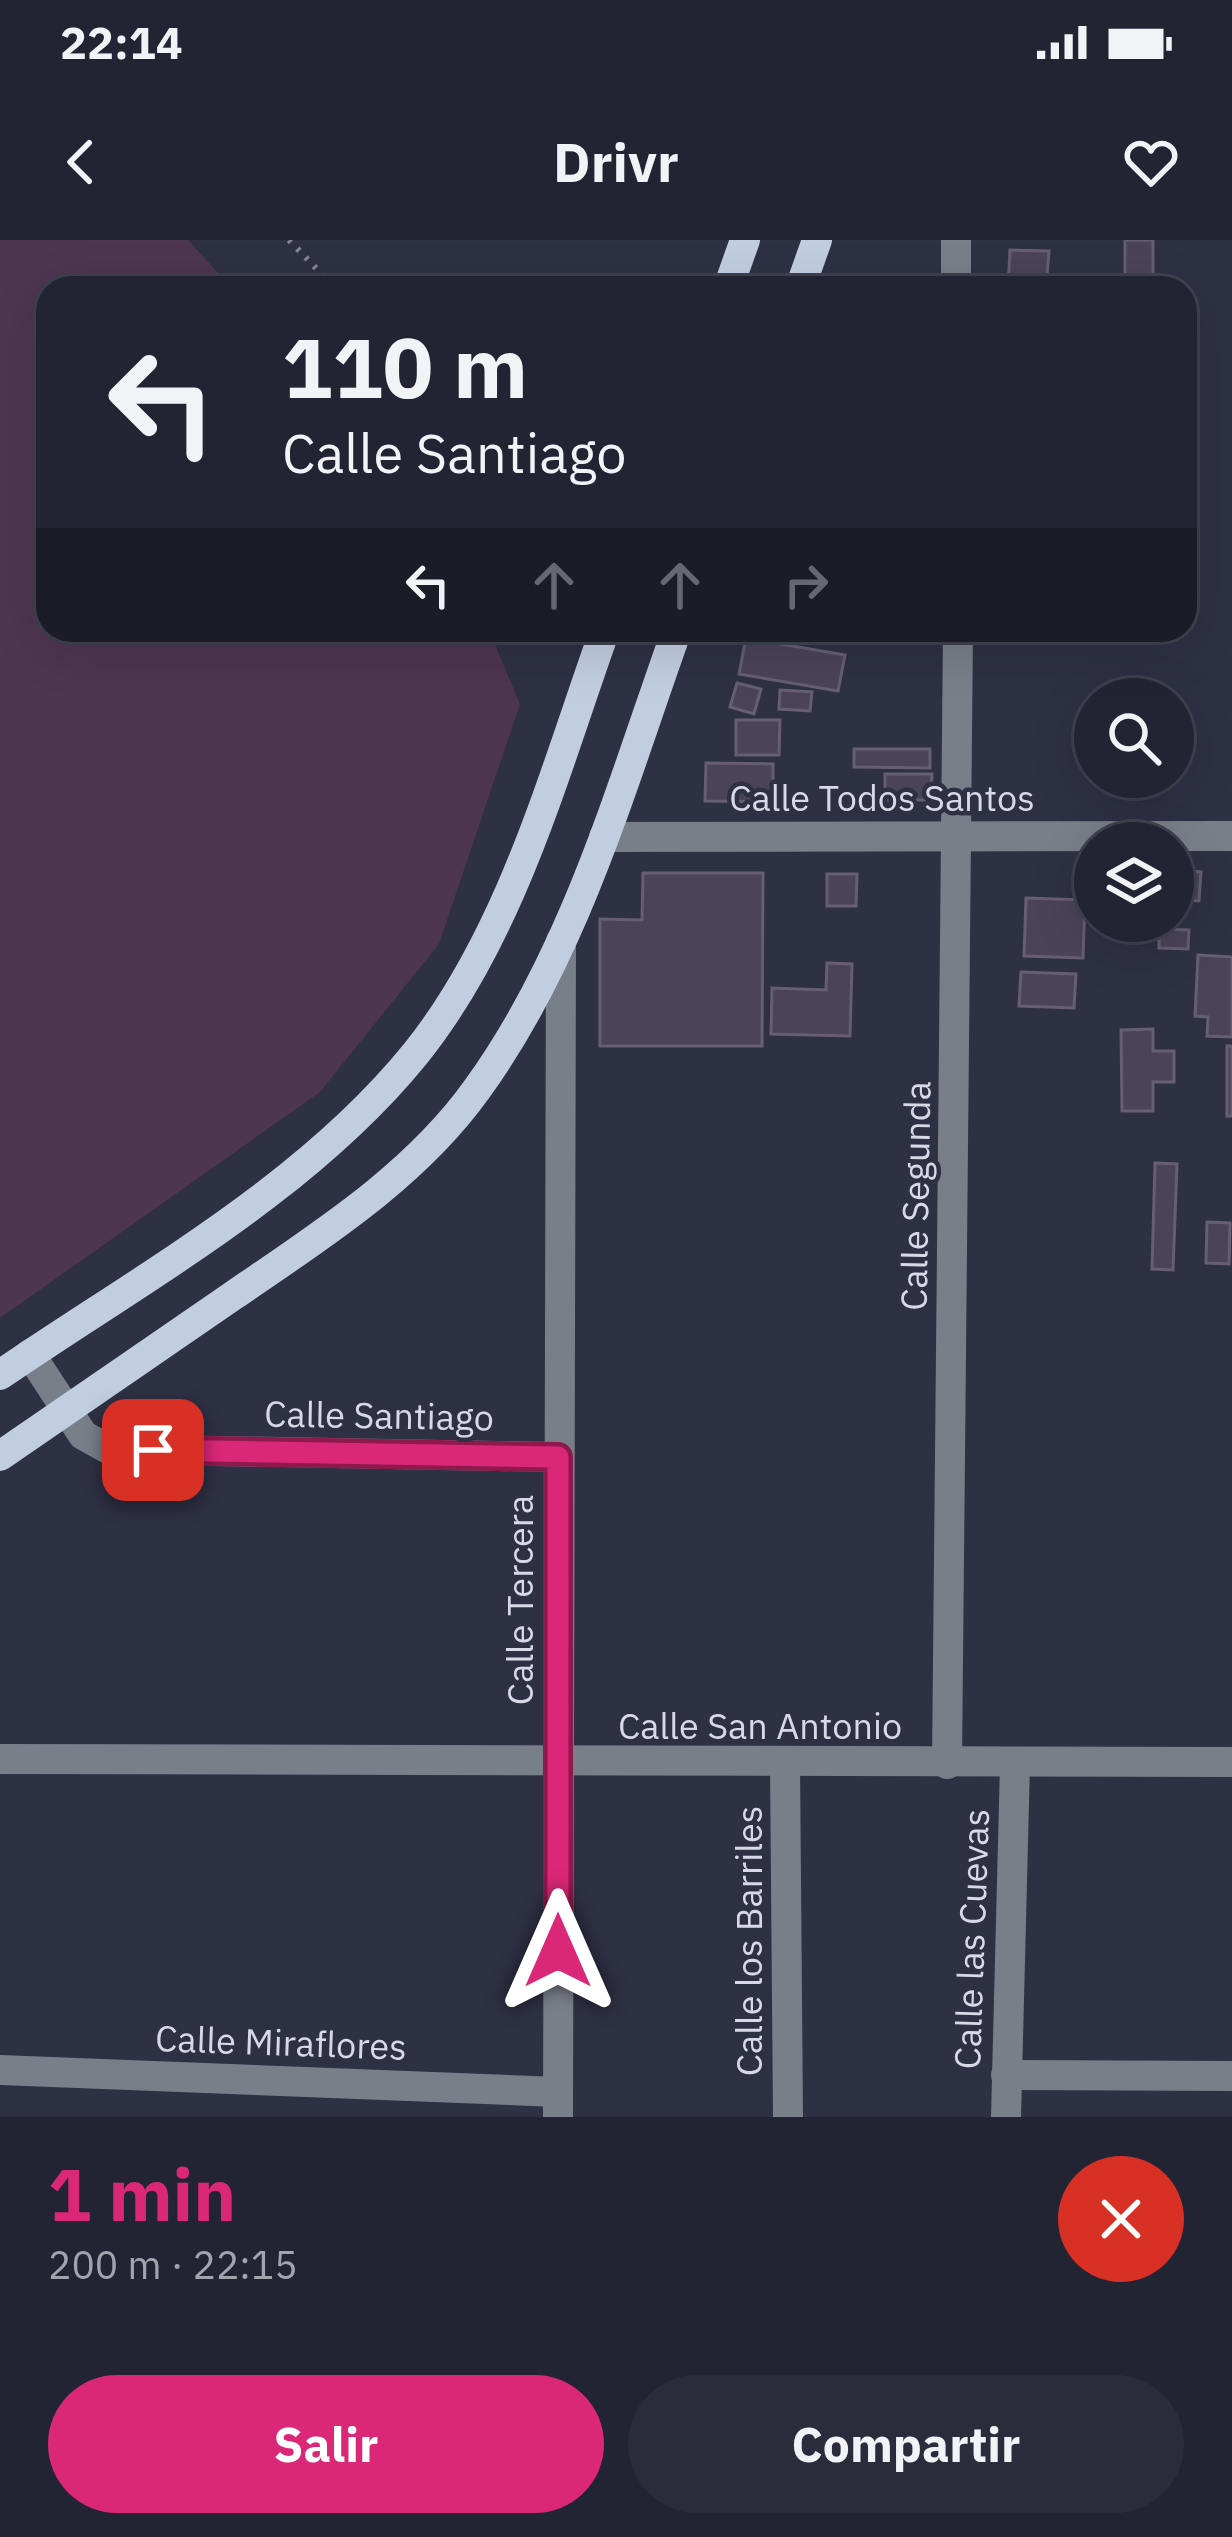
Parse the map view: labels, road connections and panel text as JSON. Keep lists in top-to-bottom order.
{
  "streets": {
    "street": [
      "Calle Todos Santos",
      "Calle Segunda",
      "Calle Santiago",
      "Calle Tercera",
      "Calle San Antonio",
      "Calle las Cuevas",
      "Calle los Barriles",
      "Calle Miraflores"
    ]
  },
  "crossings": [
    ["Calle Todos Santos", "Calle Segunda"],
    ["Calle Segunda", "Calle San Antonio"],
    ["Calle Santiago", "Calle Tercera"],
    ["Calle Tercera", "Calle San Antonio"],
    ["Calle Tercera", "Calle Miraflores"],
    ["Calle San Antonio", "Calle las Cuevas"],
    ["Calle San Antonio", "Calle los Barriles"]
  ],
  "page": {
    "status": "22:14",
    "header": "Drivr",
    "turn": ["110 m", "Calle Santiago"],
    "heading": ["1 min", "200 m · 22:15"],
    "buttons": ["Salir", "Compartir"]
  }
}
